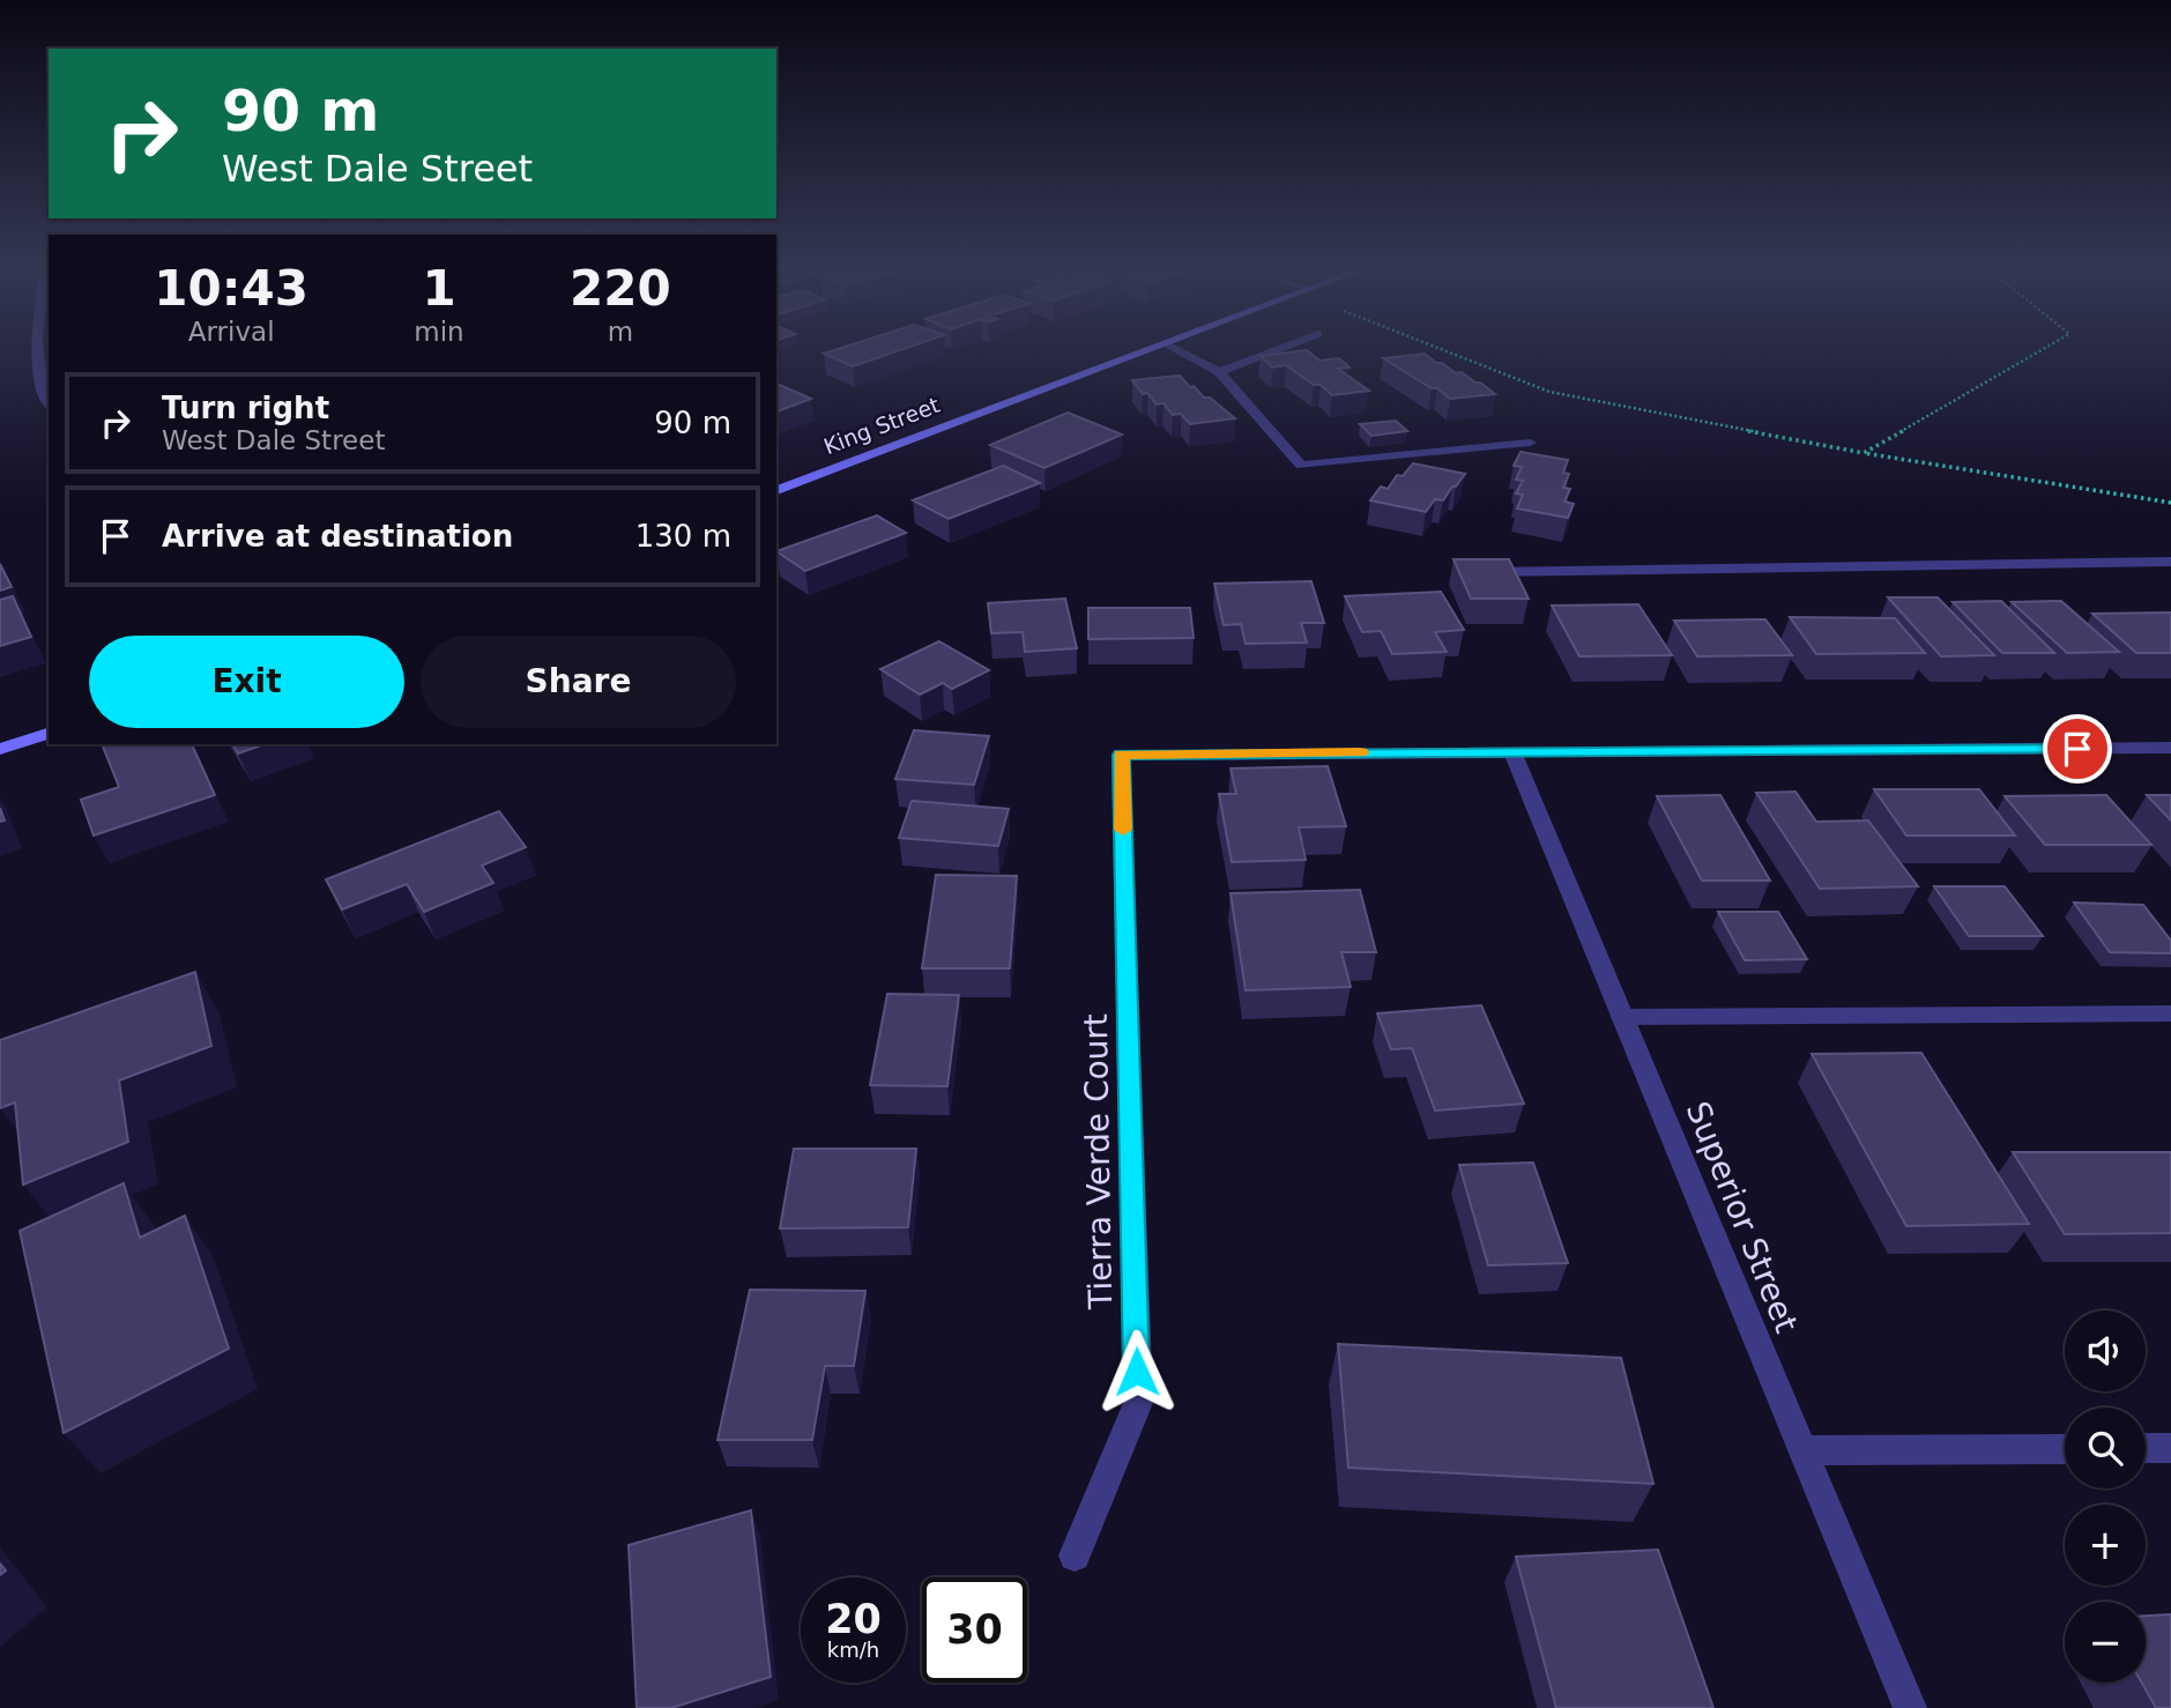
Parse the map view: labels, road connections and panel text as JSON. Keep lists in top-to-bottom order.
{
  "streets": {
    "street": ["King Street", "Tierra Verde Court", "Superior Street"]
  },
  "crossings": [
    ["Tierra Verde Court", "Superior Street"]
  ],
  "page": {
    "turn": ["90 m", "West Dale Street"],
    "eta": [
      "10:43",
      "Arrival",
      "1",
      "min",
      "220",
      "m"
    ],
    "list": [
      {
        "name": "Turn right",
        "note": "West Dale Street",
        "value": "90 m"
      },
      {
        "name": "Arrive at destination",
        "value": "130 m"
      }
    ],
    "buttons": ["Exit", "Share"],
    "map_buttons": ["+", "−"],
    "speed": "20 km/h",
    "limit": "30"
  }
}
